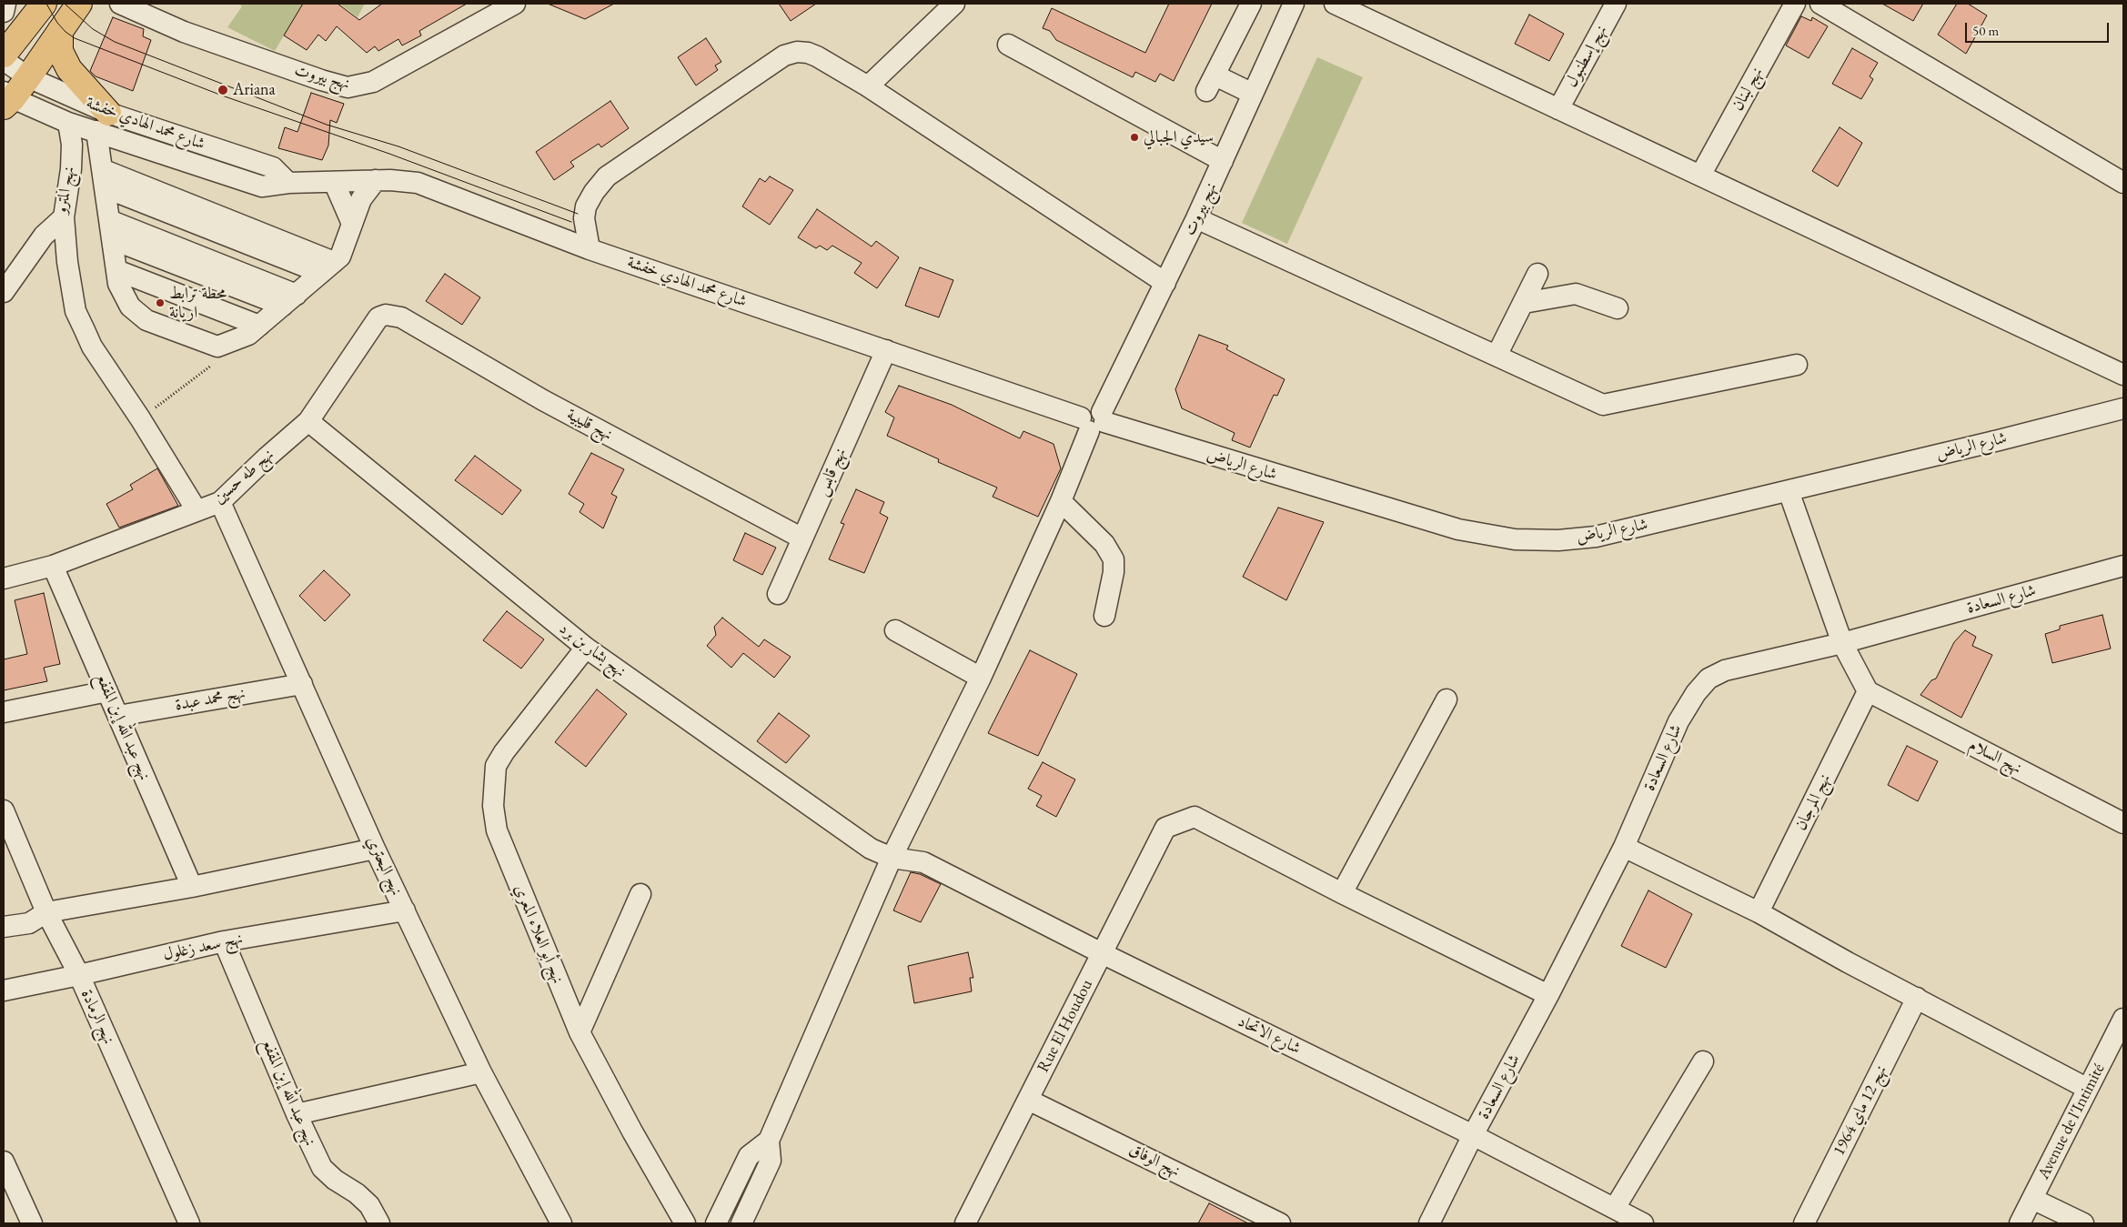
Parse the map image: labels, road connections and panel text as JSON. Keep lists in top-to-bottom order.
{
  "streets": {
    "street": [
      "نهج إسطنبول",
      "نهج بيروت",
      "نهج لبنان",
      "شارع محمد الهادي خفشة",
      "نهج المترو",
      "نهج قليبية",
      "شارع الرياض",
      "نهج قابس",
      "نهج طه حسين",
      "شارع السعادة",
      "نهج بشار بن برد",
      "نهج محمد عبدة",
      "نهج عبد الله إبن المقفع",
      "نهج السلام",
      "نهج المرجان",
      "نهج البحتري",
      "نهج أبو العلاء المعري",
      "نهج سعد زغلول",
      "نهج الرمادة",
      "Rue El Houdou",
      "شارع الاتحاد",
      "نهج 12 ماي 1964",
      "Avenue de l'Intimité",
      "نهج الوفاق"
    ]
  },
  "crossings": [
    ["نهج بيروت", "شارع محمد الهادي خفشة"],
    ["نهج بيروت", "شارع الرياض"],
    ["نهج بيروت", "نهج بشار بن برد"],
    ["نهج بيروت", "شارع الاتحاد"],
    ["شارع محمد الهادي خفشة", "نهج المترو"],
    ["شارع محمد الهادي خفشة", "شارع الرياض"],
    ["شارع محمد الهادي خفشة", "نهج قابس"],
    ["نهج قليبية", "نهج قابس"],
    ["نهج قليبية", "نهج طه حسين"],
    ["نهج طه حسين", "نهج بشار بن برد"],
    ["نهج طه حسين", "نهج عبد الله إبن المقفع"],
    ["نهج طه حسين", "نهج البحتري"],
    ["شارع السعادة", "شارع الاتحاد"],
    ["نهج بشار بن برد", "نهج أبو العلاء المعري"],
    ["نهج بشار بن برد", "شارع الاتحاد"],
    ["نهج محمد عبدة", "نهج عبد الله إبن المقفع"],
    ["نهج محمد عبدة", "نهج البحتري"],
    ["نهج عبد الله إبن المقفع", "نهج سعد زغلول"],
    ["نهج السلام", "نهج المرجان"],
    ["نهج البحتري", "نهج سعد زغلول"],
    ["نهج سعد زغلول", "نهج الرمادة"],
    ["Rue El Houdou", "شارع الاتحاد"],
    ["Rue El Houdou", "نهج الوفاق"]
  ],
  "places": ["Ariana", "سيدي الجبالي", "محطة ترابط اريانة"],
  "scale_bar": "50 m"
}
